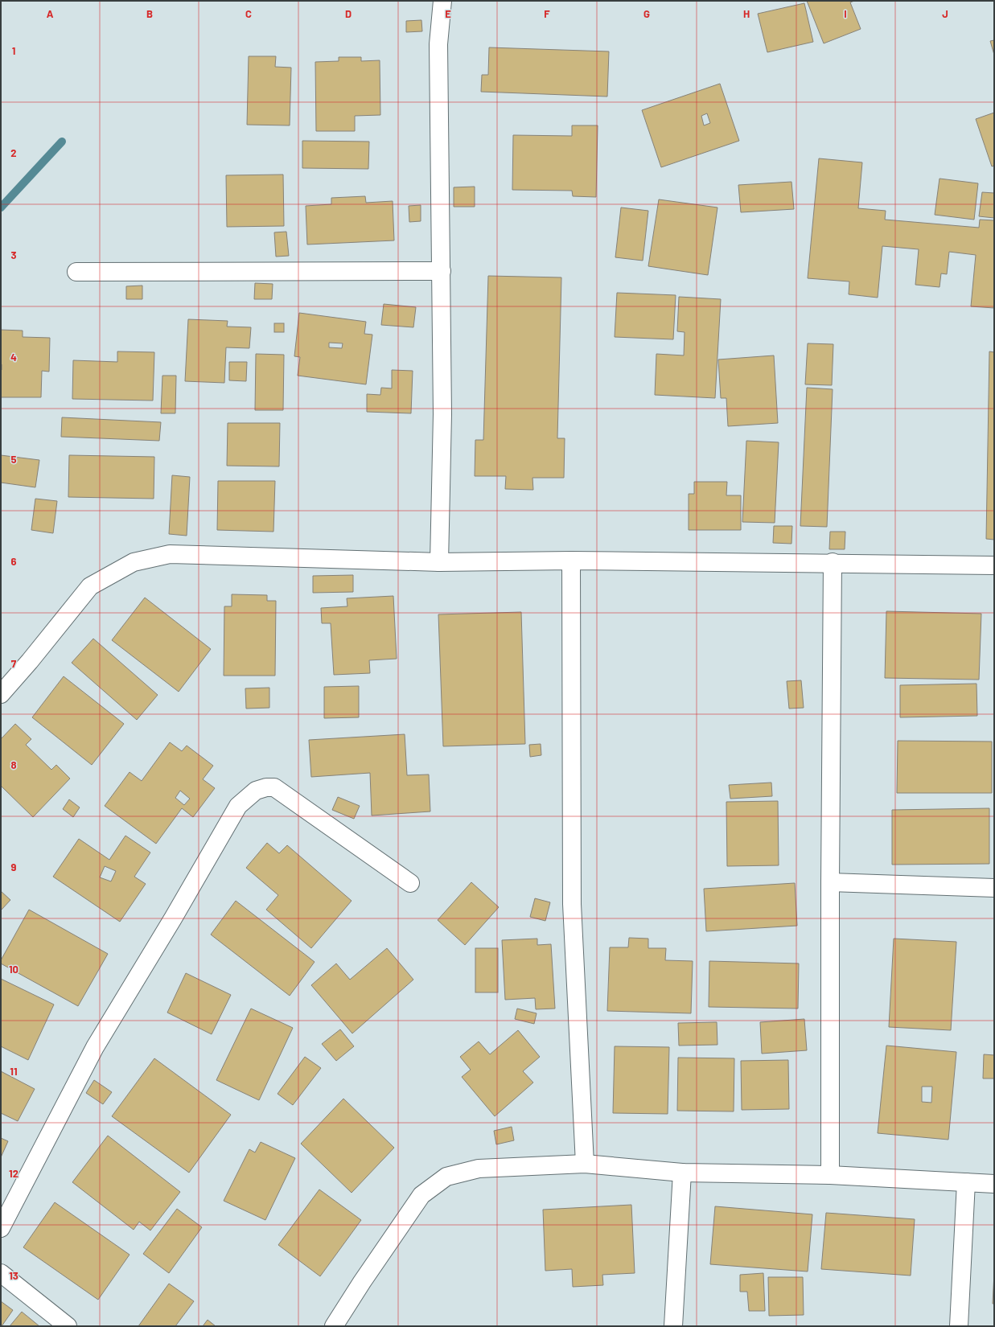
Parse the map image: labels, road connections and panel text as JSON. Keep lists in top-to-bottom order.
{
  "grid": {
    "columns": [
      "A",
      "B",
      "C",
      "D",
      "E",
      "F",
      "G",
      "H",
      "I",
      "J"
    ],
    "rows": [
      "1",
      "2",
      "3",
      "4",
      "5",
      "6",
      "7",
      "8",
      "9",
      "10",
      "11",
      "12",
      "13"
    ]
  }
}
